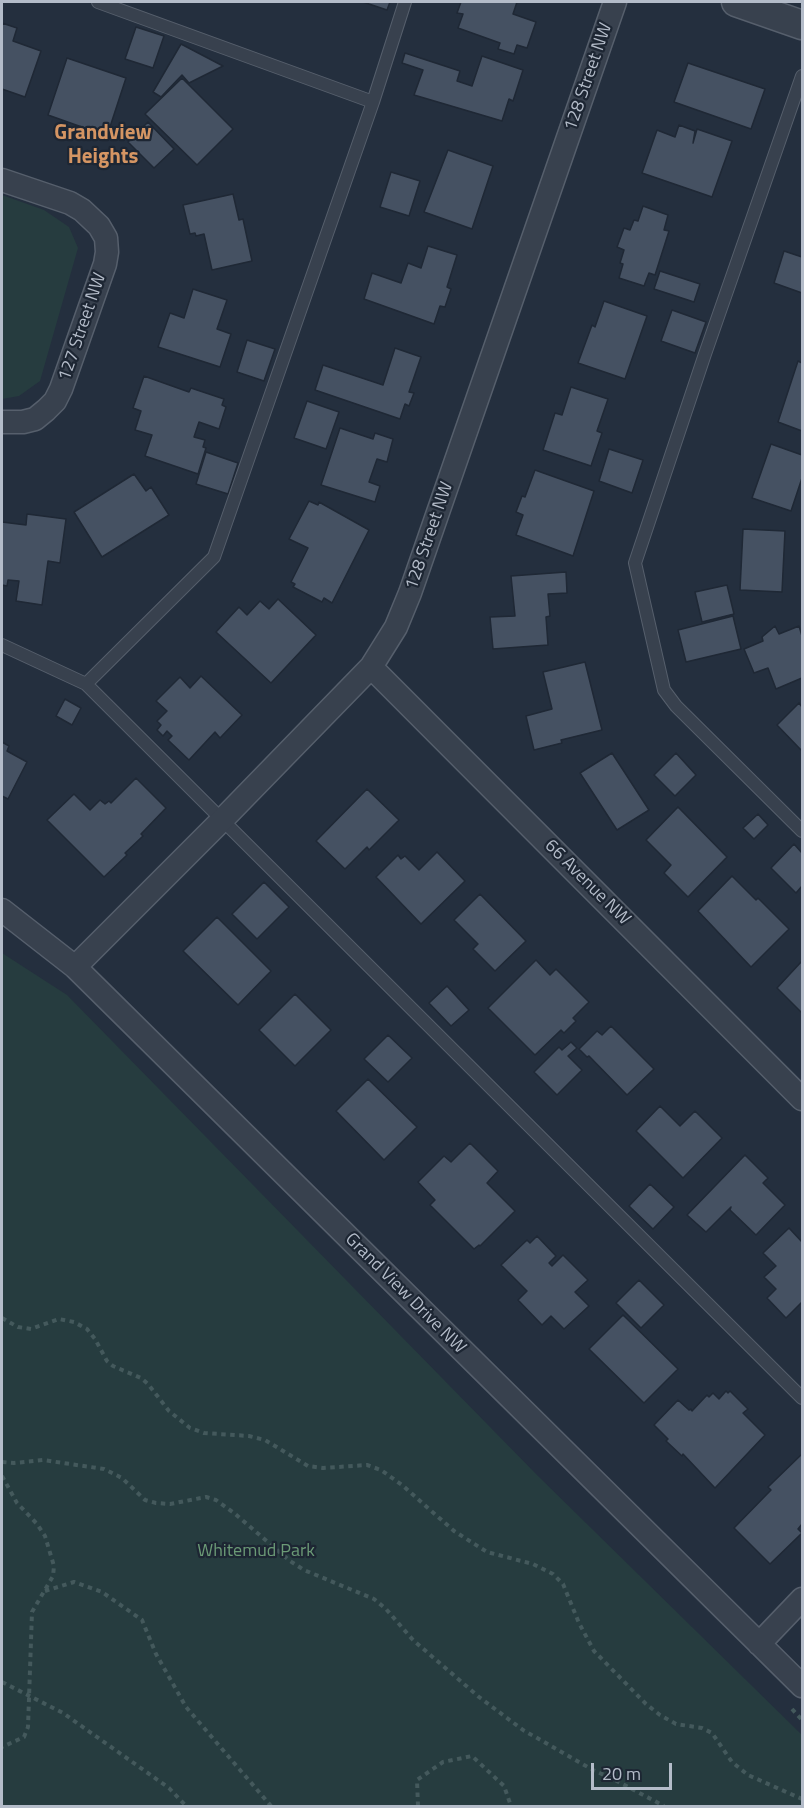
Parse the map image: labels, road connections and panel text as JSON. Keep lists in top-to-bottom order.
{
  "streets": {
    "street": [
      "128 Street NW",
      "127 Street NW",
      "66 Avenue NW",
      "Grand View Drive NW"
    ]
  },
  "crossings": [
    ["128 Street NW", "66 Avenue NW"],
    ["128 Street NW", "Grand View Drive NW"]
  ],
  "districts": ["Grandview Heights"],
  "parks": ["Whitemud Park"],
  "scale_bar": "20 m"
}
